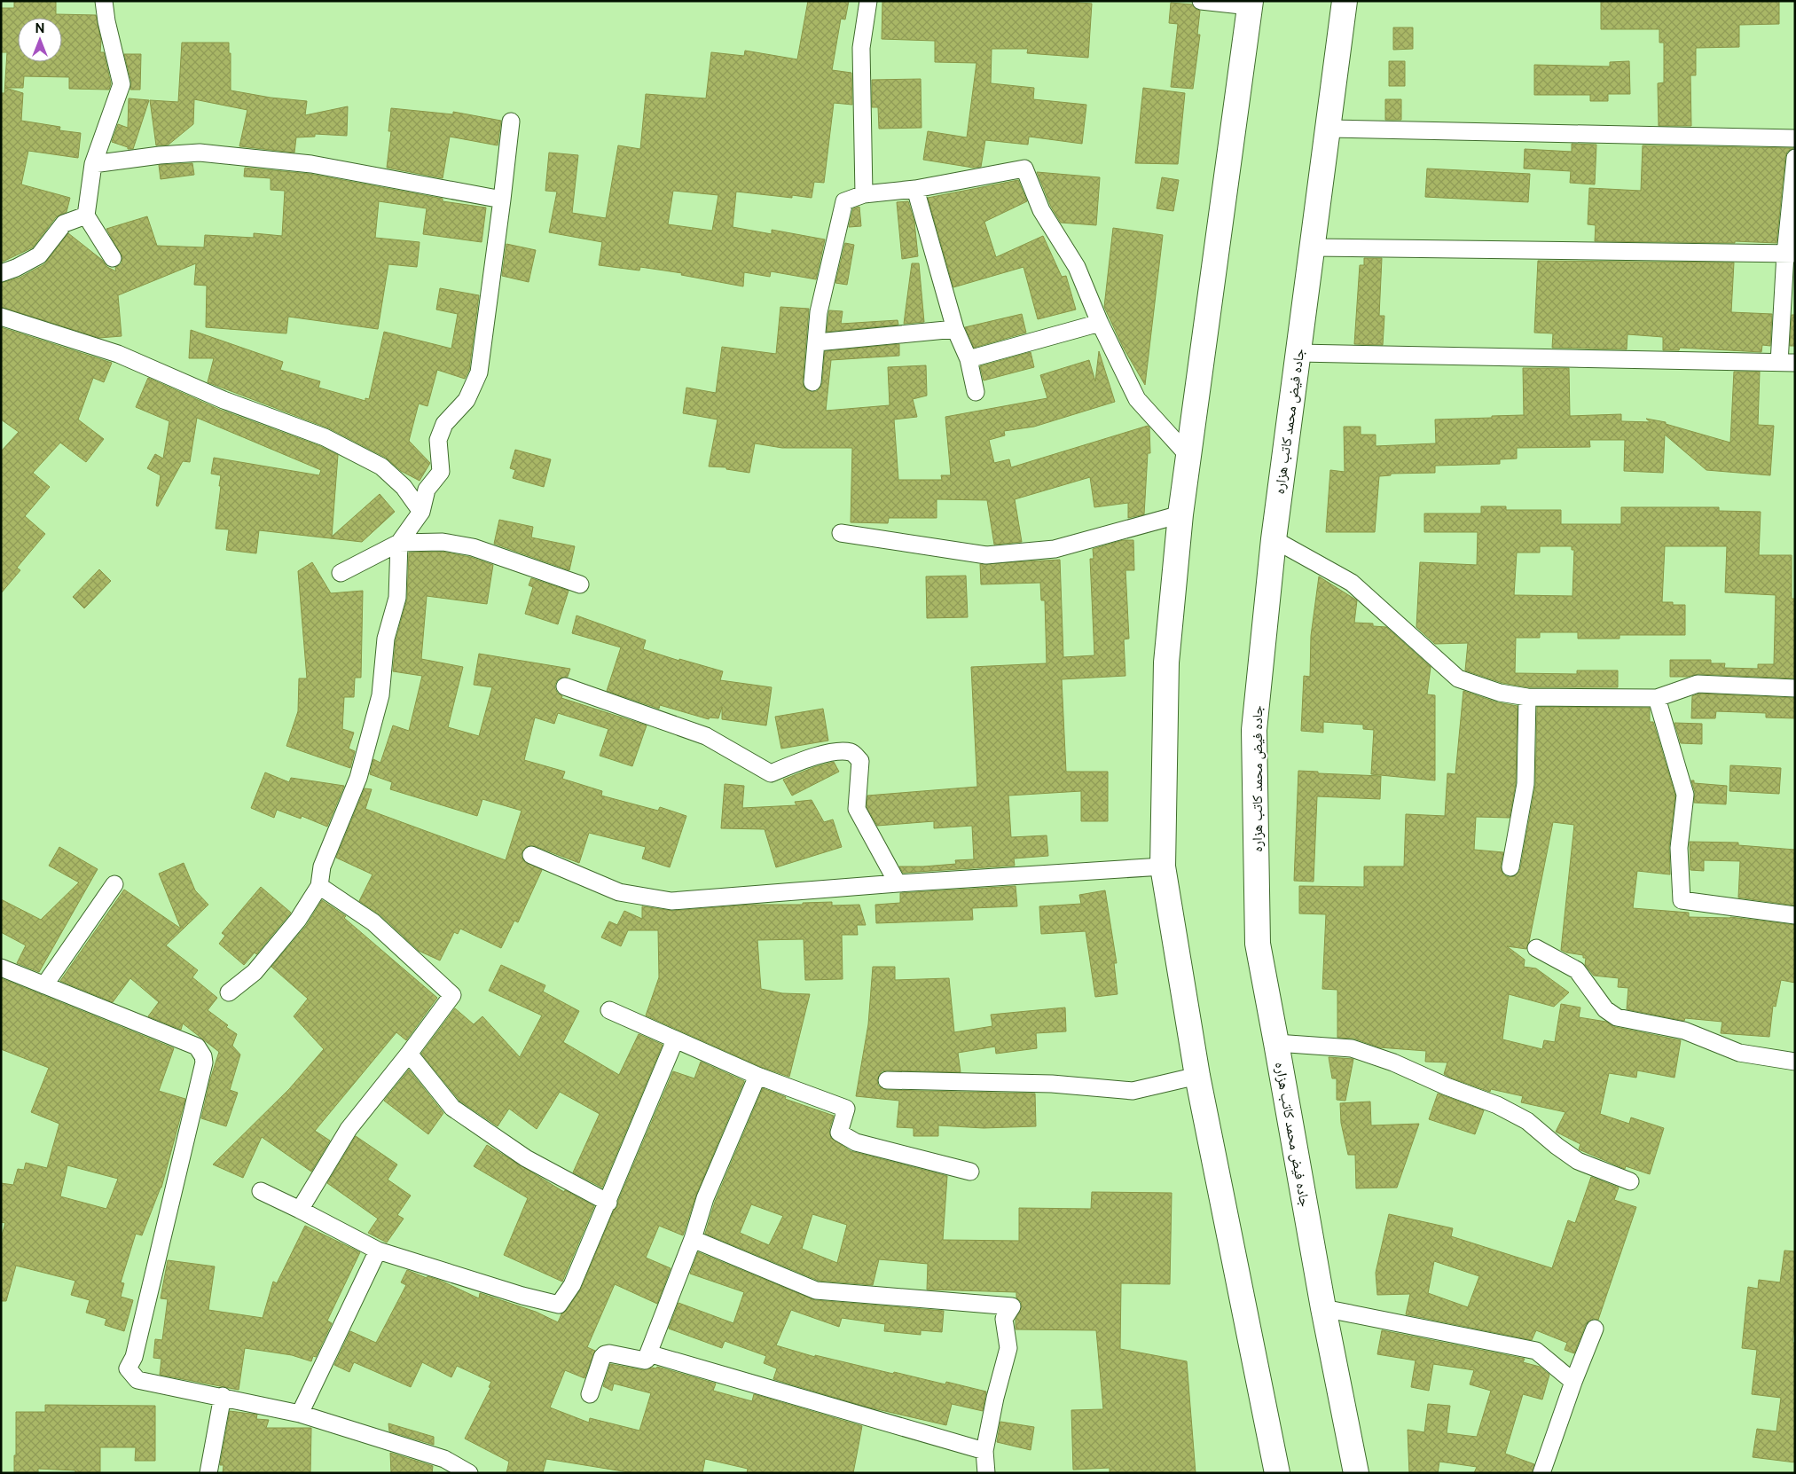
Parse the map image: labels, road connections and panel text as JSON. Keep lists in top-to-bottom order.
{
  "streets": {
    "main road": ["جاده فیض محمد کاتب هزاره"]
  },
  "north": "top"
}
